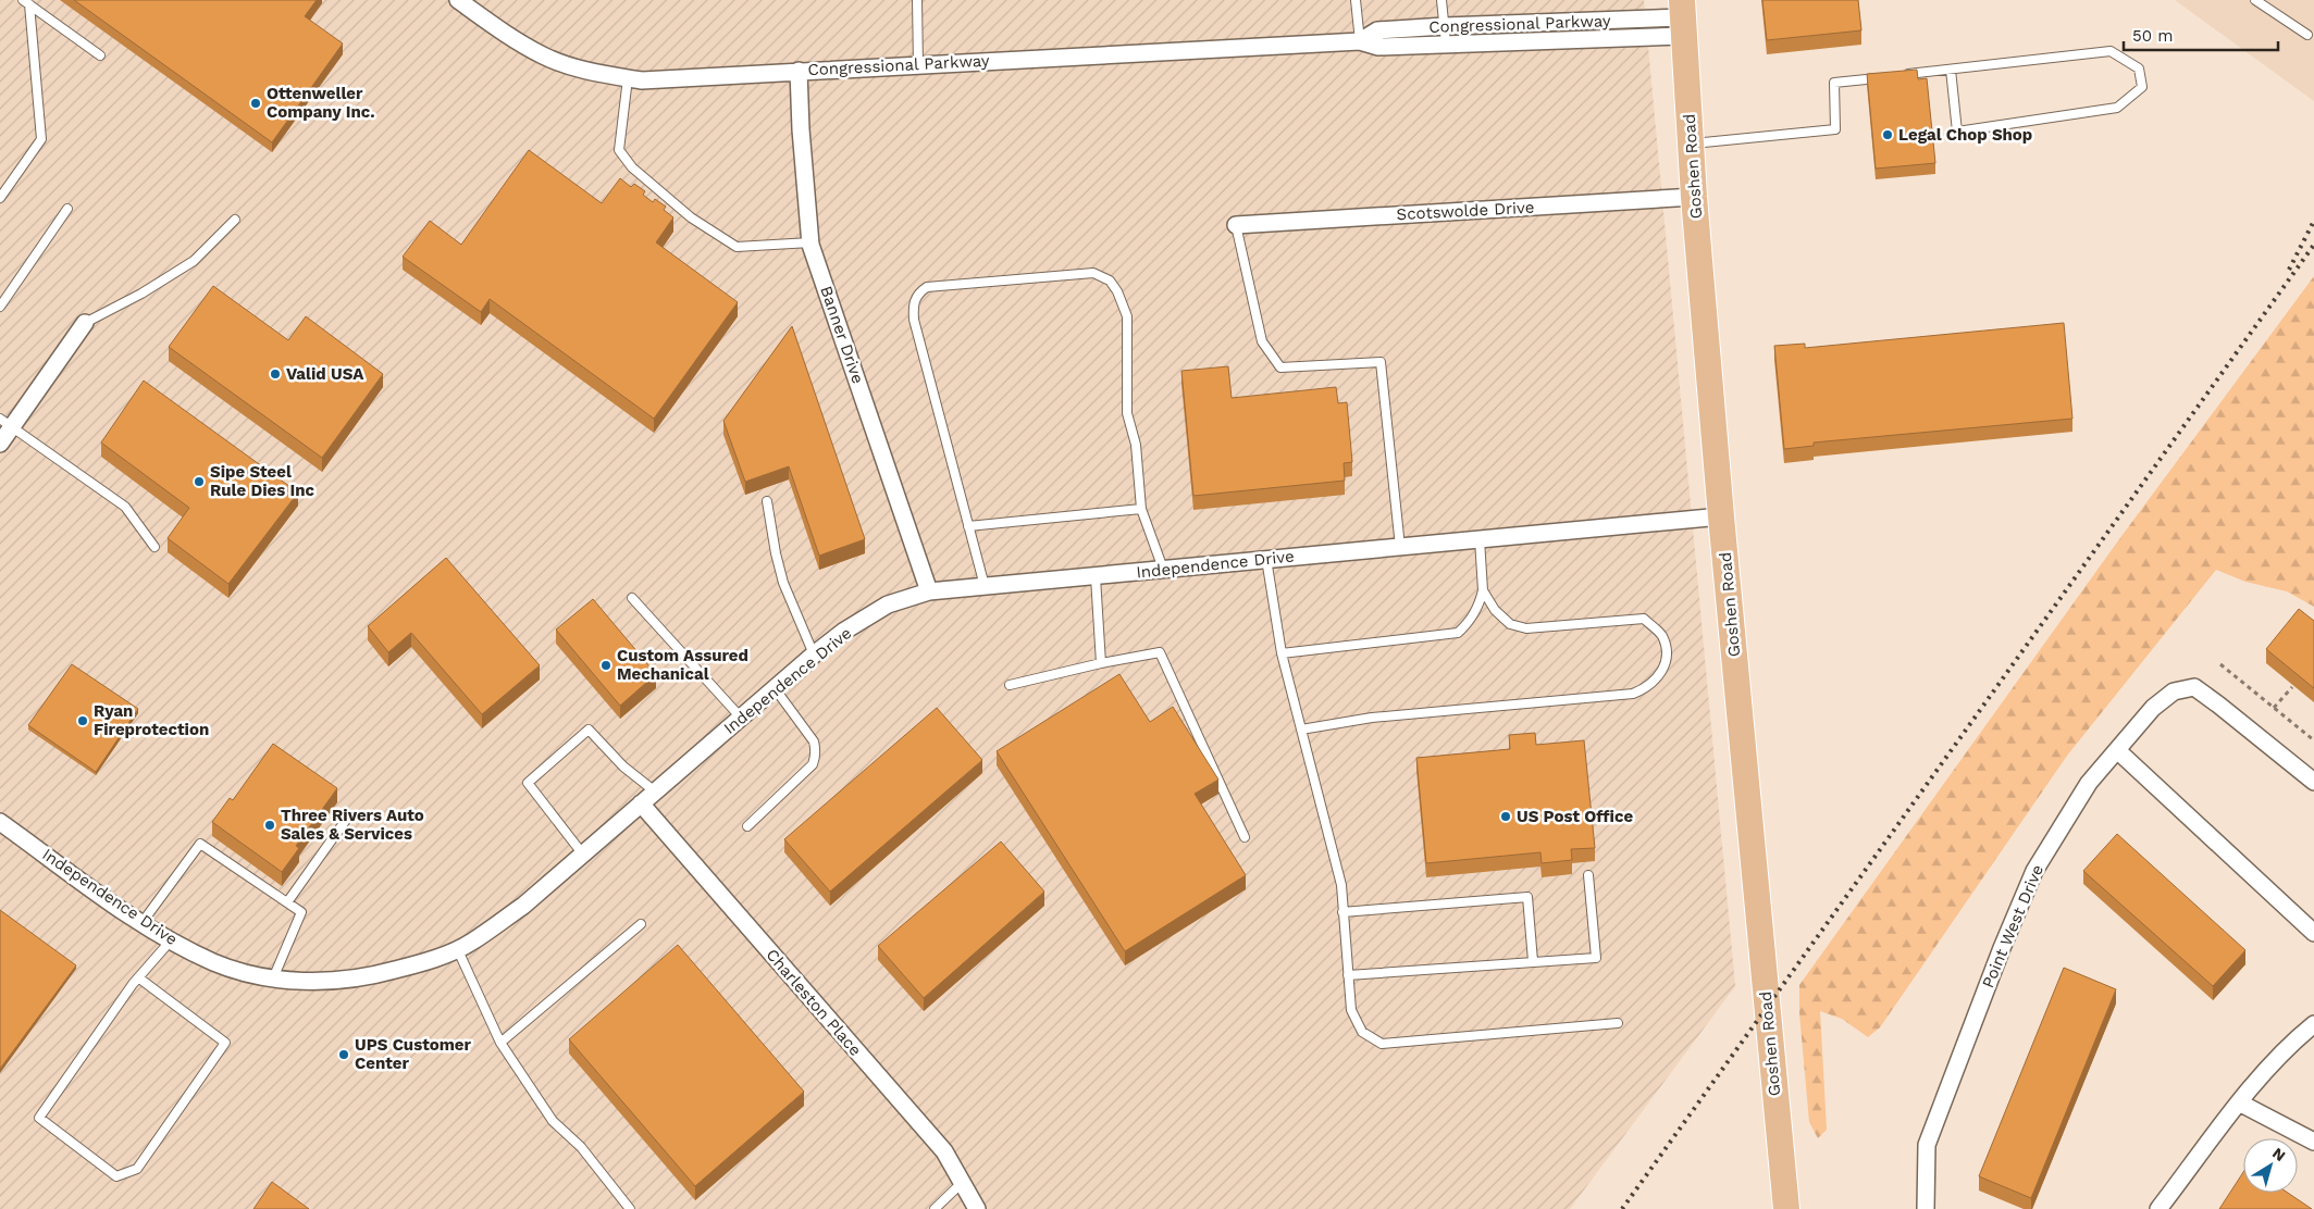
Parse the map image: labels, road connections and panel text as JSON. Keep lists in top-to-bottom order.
{
  "streets": {
    "main road": ["Goshen Road"],
    "street": [
      "Congressional Parkway",
      "Scotswolde Drive",
      "Banner Drive",
      "Independence Drive",
      "Point West Drive",
      "Charleston Place"
    ]
  },
  "crossings": [
    ["Congressional Parkway", "Goshen Road"],
    ["Congressional Parkway", "Banner Drive"],
    ["Goshen Road", "Scotswolde Drive"],
    ["Goshen Road", "Independence Drive"],
    ["Banner Drive", "Independence Drive"],
    ["Independence Drive", "Charleston Place"]
  ],
  "places": [
    "Ottenweller Company Inc.",
    "Legal Chop Shop",
    "Valid USA",
    "Sipe Steel Rule Dies Inc",
    "Custom Assured Mechanical",
    "Ryan Fireprotection",
    "US Post Office",
    "Three Rivers Auto Sales & Services",
    "UPS Customer Center"
  ],
  "scale_bar": "50 m",
  "north": "top right"
}
